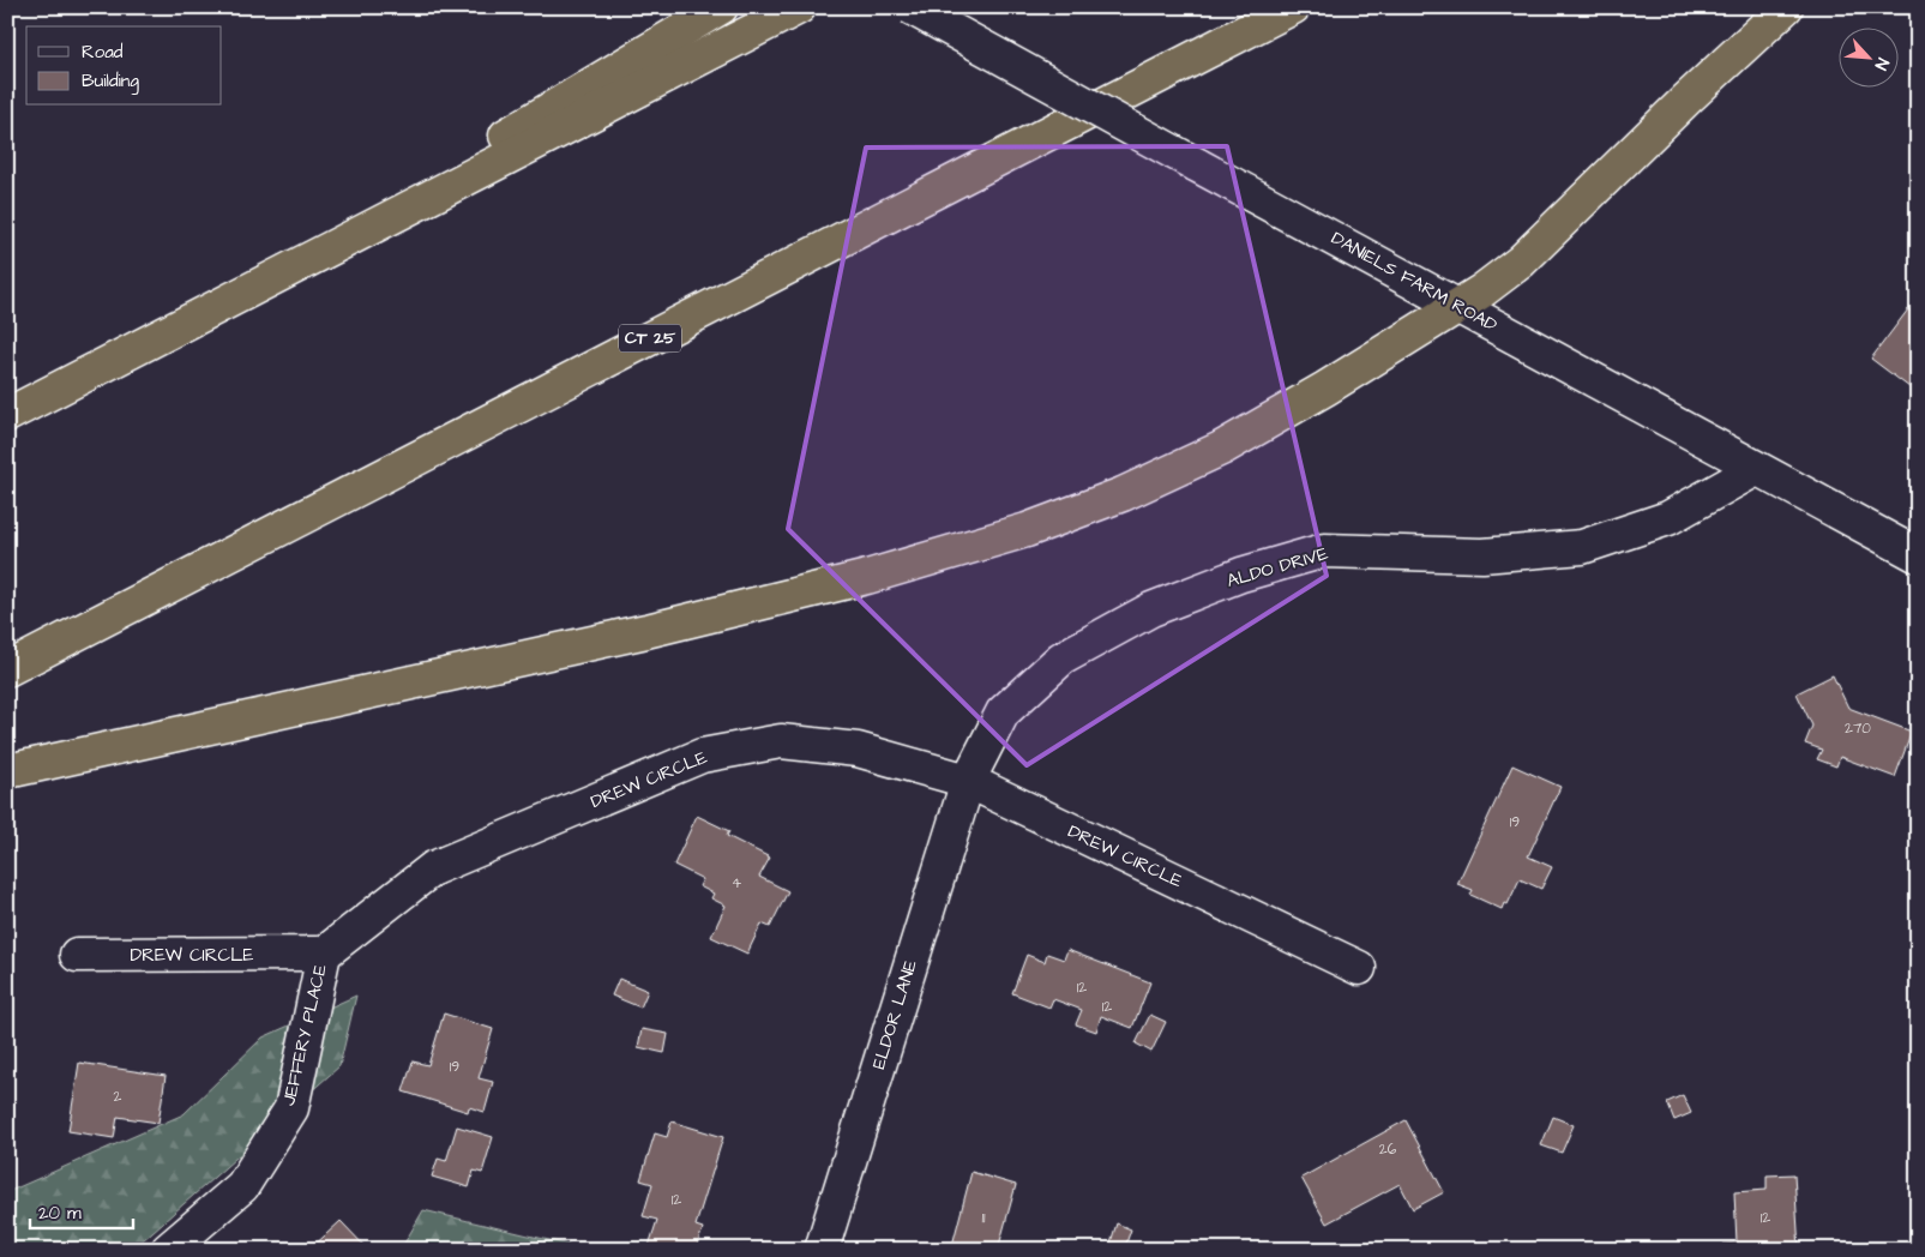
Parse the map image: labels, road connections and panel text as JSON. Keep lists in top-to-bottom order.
{
  "streets": {
    "highway": ["CT 25"],
    "street": [
      "DANIELS FARM ROAD",
      "ALDO DRIVE",
      "DREW CIRCLE",
      "ELDOR LANE",
      "JEFFERY PLACE"
    ]
  },
  "crossings": [
    ["DANIELS FARM ROAD", "ALDO DRIVE"],
    ["ALDO DRIVE", "DREW CIRCLE"],
    ["ALDO DRIVE", "ELDOR LANE"],
    ["DREW CIRCLE", "ELDOR LANE"],
    ["DREW CIRCLE", "JEFFERY PLACE"]
  ],
  "house_numbers": [
    "270",
    "19",
    "4",
    "12",
    "12",
    "19",
    "2",
    "26",
    "12",
    "11",
    "12"
  ],
  "legend": ["Road", "Building"],
  "scale_bar": "20 m",
  "north": "bottom right"
}
